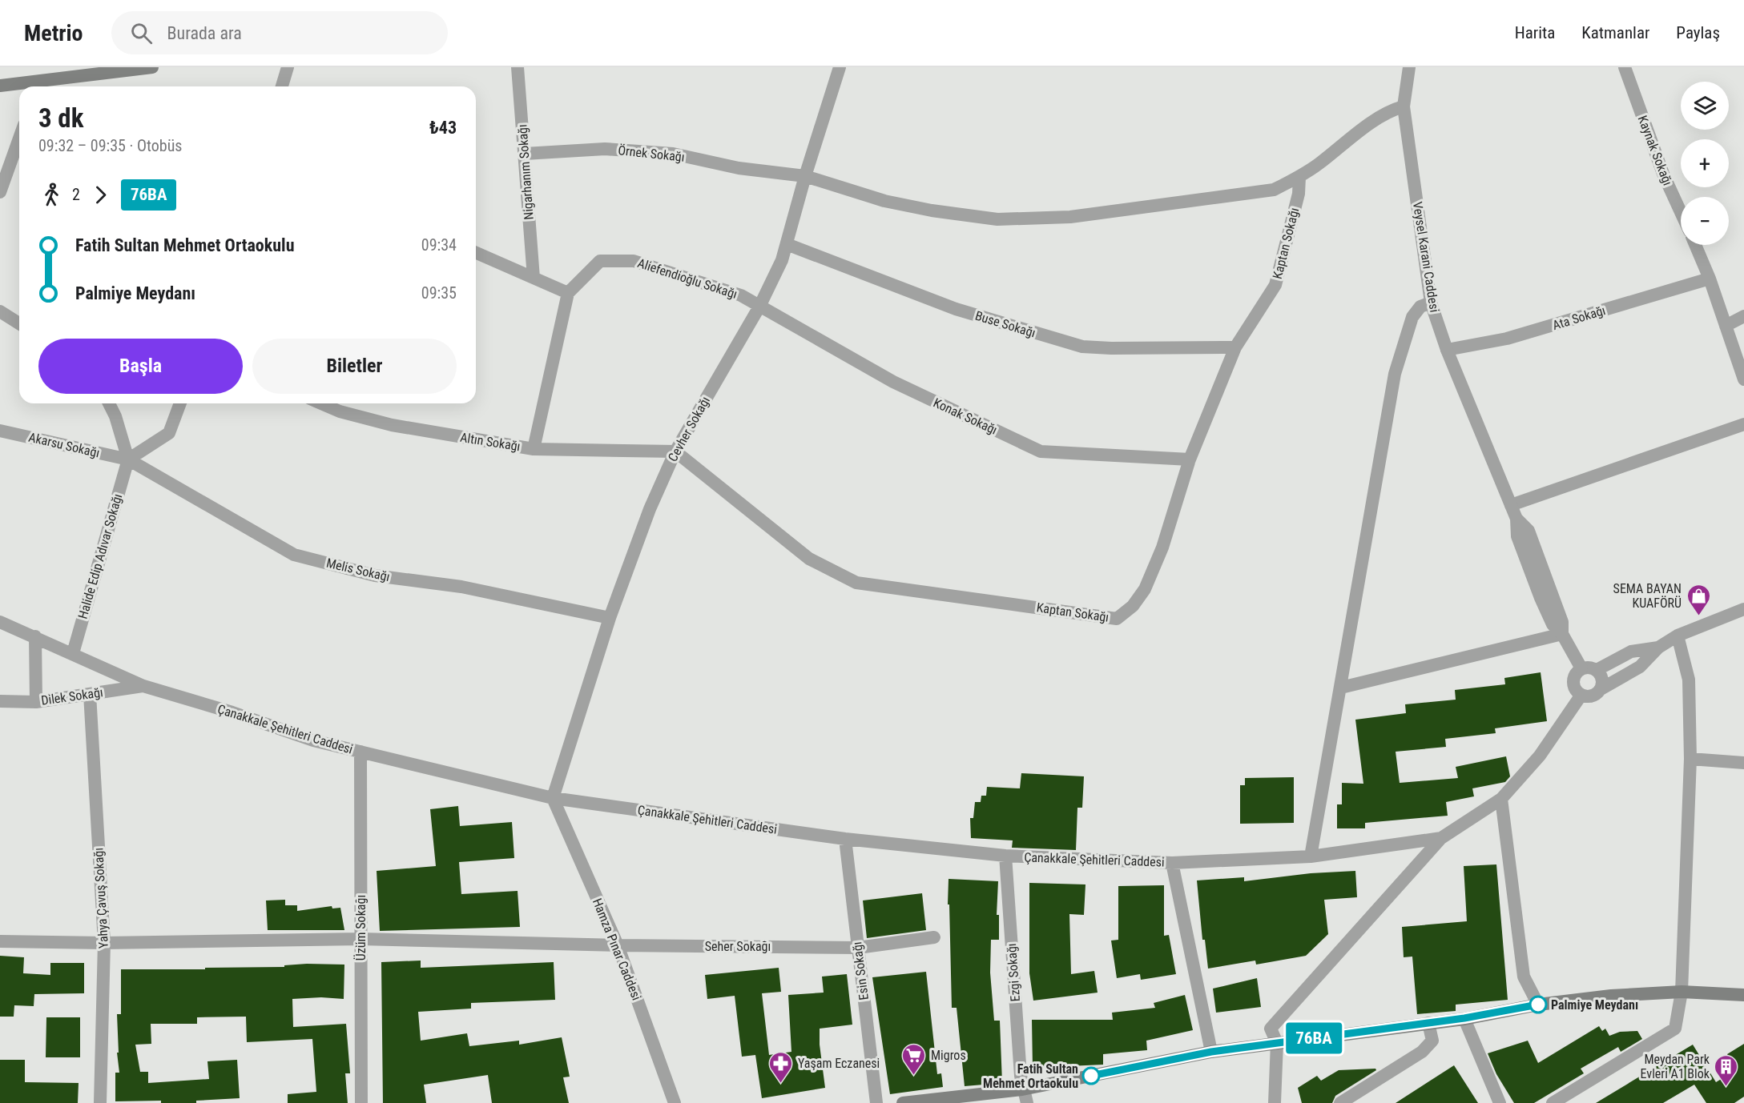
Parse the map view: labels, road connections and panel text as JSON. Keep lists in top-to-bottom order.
{
  "streets": {
    "street": [
      "Kaynak Sokağı",
      "Örnek Sokağı",
      "Nigarhanım Sokağı",
      "Kaptan Sokağı",
      "Veysel Karani Caddesi",
      "Aliefendioğlu Sokağı",
      "Ata Sokağı",
      "Buse Sokağı",
      "Konak Sokağı",
      "Cevher Sokağı",
      "Altın Sokağı",
      "Akarsu Sokağı",
      "Halide Edip Adıvar Sokağı",
      "Melis Sokağı",
      "Dilek Sokağı",
      "Çanakkale Şehitleri Caddesi",
      "Yahya Çavuş Sokağı",
      "Üzüm Sokağı",
      "Seher Sokağı",
      "Hamza Pınar Caddesi",
      "Esin Sokağı",
      "Ezgi Sokağı"
    ]
  },
  "crossings": [
    ["Örnek Sokağı", "Nigarhanım Sokağı"],
    ["Örnek Sokağı", "Kaptan Sokağı"],
    ["Örnek Sokağı", "Veysel Karani Caddesi"],
    ["Örnek Sokağı", "Cevher Sokağı"],
    ["Kaptan Sokağı", "Buse Sokağı"],
    ["Kaptan Sokağı", "Konak Sokağı"],
    ["Kaptan Sokağı", "Cevher Sokağı"],
    ["Kaptan Sokağı", "Altın Sokağı"],
    ["Veysel Karani Caddesi", "Ata Sokağı"],
    ["Aliefendioğlu Sokağı", "Konak Sokağı"],
    ["Aliefendioğlu Sokağı", "Cevher Sokağı"],
    ["Buse Sokağı", "Cevher Sokağı"],
    ["Konak Sokağı", "Cevher Sokağı"],
    ["Cevher Sokağı", "Altın Sokağı"],
    ["Cevher Sokağı", "Melis Sokağı"],
    ["Cevher Sokağı", "Çanakkale Şehitleri Caddesi"],
    ["Cevher Sokağı", "Hamza Pınar Caddesi"],
    ["Akarsu Sokağı", "Halide Edip Adıvar Sokağı"],
    ["Akarsu Sokağı", "Melis Sokağı"],
    ["Halide Edip Adıvar Sokağı", "Melis Sokağı"],
    ["Halide Edip Adıvar Sokağı", "Çanakkale Şehitleri Caddesi"],
    ["Dilek Sokağı", "Çanakkale Şehitleri Caddesi"],
    ["Dilek Sokağı", "Yahya Çavuş Sokağı"],
    ["Çanakkale Şehitleri Caddesi", "Üzüm Sokağı"],
    ["Çanakkale Şehitleri Caddesi", "Hamza Pınar Caddesi"],
    ["Çanakkale Şehitleri Caddesi", "Esin Sokağı"],
    ["Çanakkale Şehitleri Caddesi", "Ezgi Sokağı"],
    ["Yahya Çavuş Sokağı", "Seher Sokağı"],
    ["Üzüm Sokağı", "Seher Sokağı"],
    ["Seher Sokağı", "Hamza Pınar Caddesi"],
    ["Seher Sokağı", "Esin Sokağı"]
  ],
  "places": {
    "shop": ["SEMA BAYAN KUAFÖRÜ"],
    "other": ["Palmiye Meydanı", "Fatih Sultan Mehmet Ortaokulu"],
    "supermarket": ["Migros"],
    "pharmacy": ["Yaşam Eczanesi"],
    "building": ["Meydan Park Evleri A1 Blok"]
  },
  "lines": ["bus line 76BA"],
  "page": {
    "header": "Metrio",
    "search": "Burada ara",
    "nav": ["Harita", "Katmanlar", "Paylaş"],
    "on_map": "76BA",
    "map_buttons": ["+", "−"],
    "heading": ["3 dk", "09:32 – 09:35 · Otobüs", "₺43"],
    "legs": ["2", "76BA"],
    "list": [
      {
        "name": "Fatih Sultan Mehmet Ortaokulu",
        "value": "09:34"
      },
      {
        "name": "Palmiye Meydanı",
        "value": "09:35"
      }
    ],
    "buttons": ["Başla", "Biletler"]
  }
}
